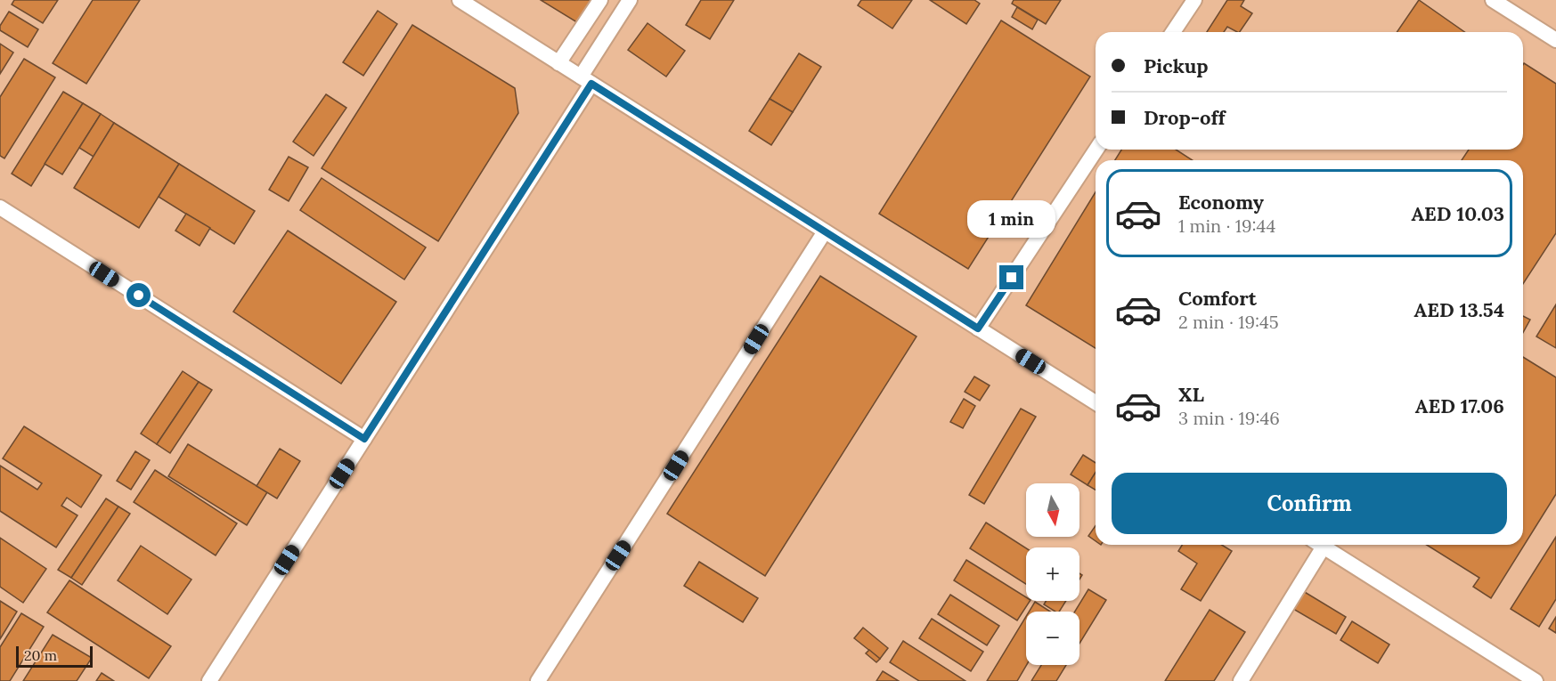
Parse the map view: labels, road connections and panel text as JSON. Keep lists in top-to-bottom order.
{
  "scale_bar": "20 m",
  "north": "bottom",
  "page": {
    "banner": ["Pickup", "Drop-off"],
    "list": [
      {
        "name": "Economy",
        "note": "1 min · 19:44",
        "value": "AED 10.03"
      },
      {
        "name": "Comfort",
        "note": "2 min · 19:45",
        "value": "AED 13.54"
      },
      {
        "name": "XL",
        "note": "3 min · 19:46",
        "value": "AED 17.06"
      }
    ],
    "bubble": "1 min",
    "buttons": "Confirm",
    "map_buttons": ["+", "−"],
    "scale": "20 m"
  }
}
